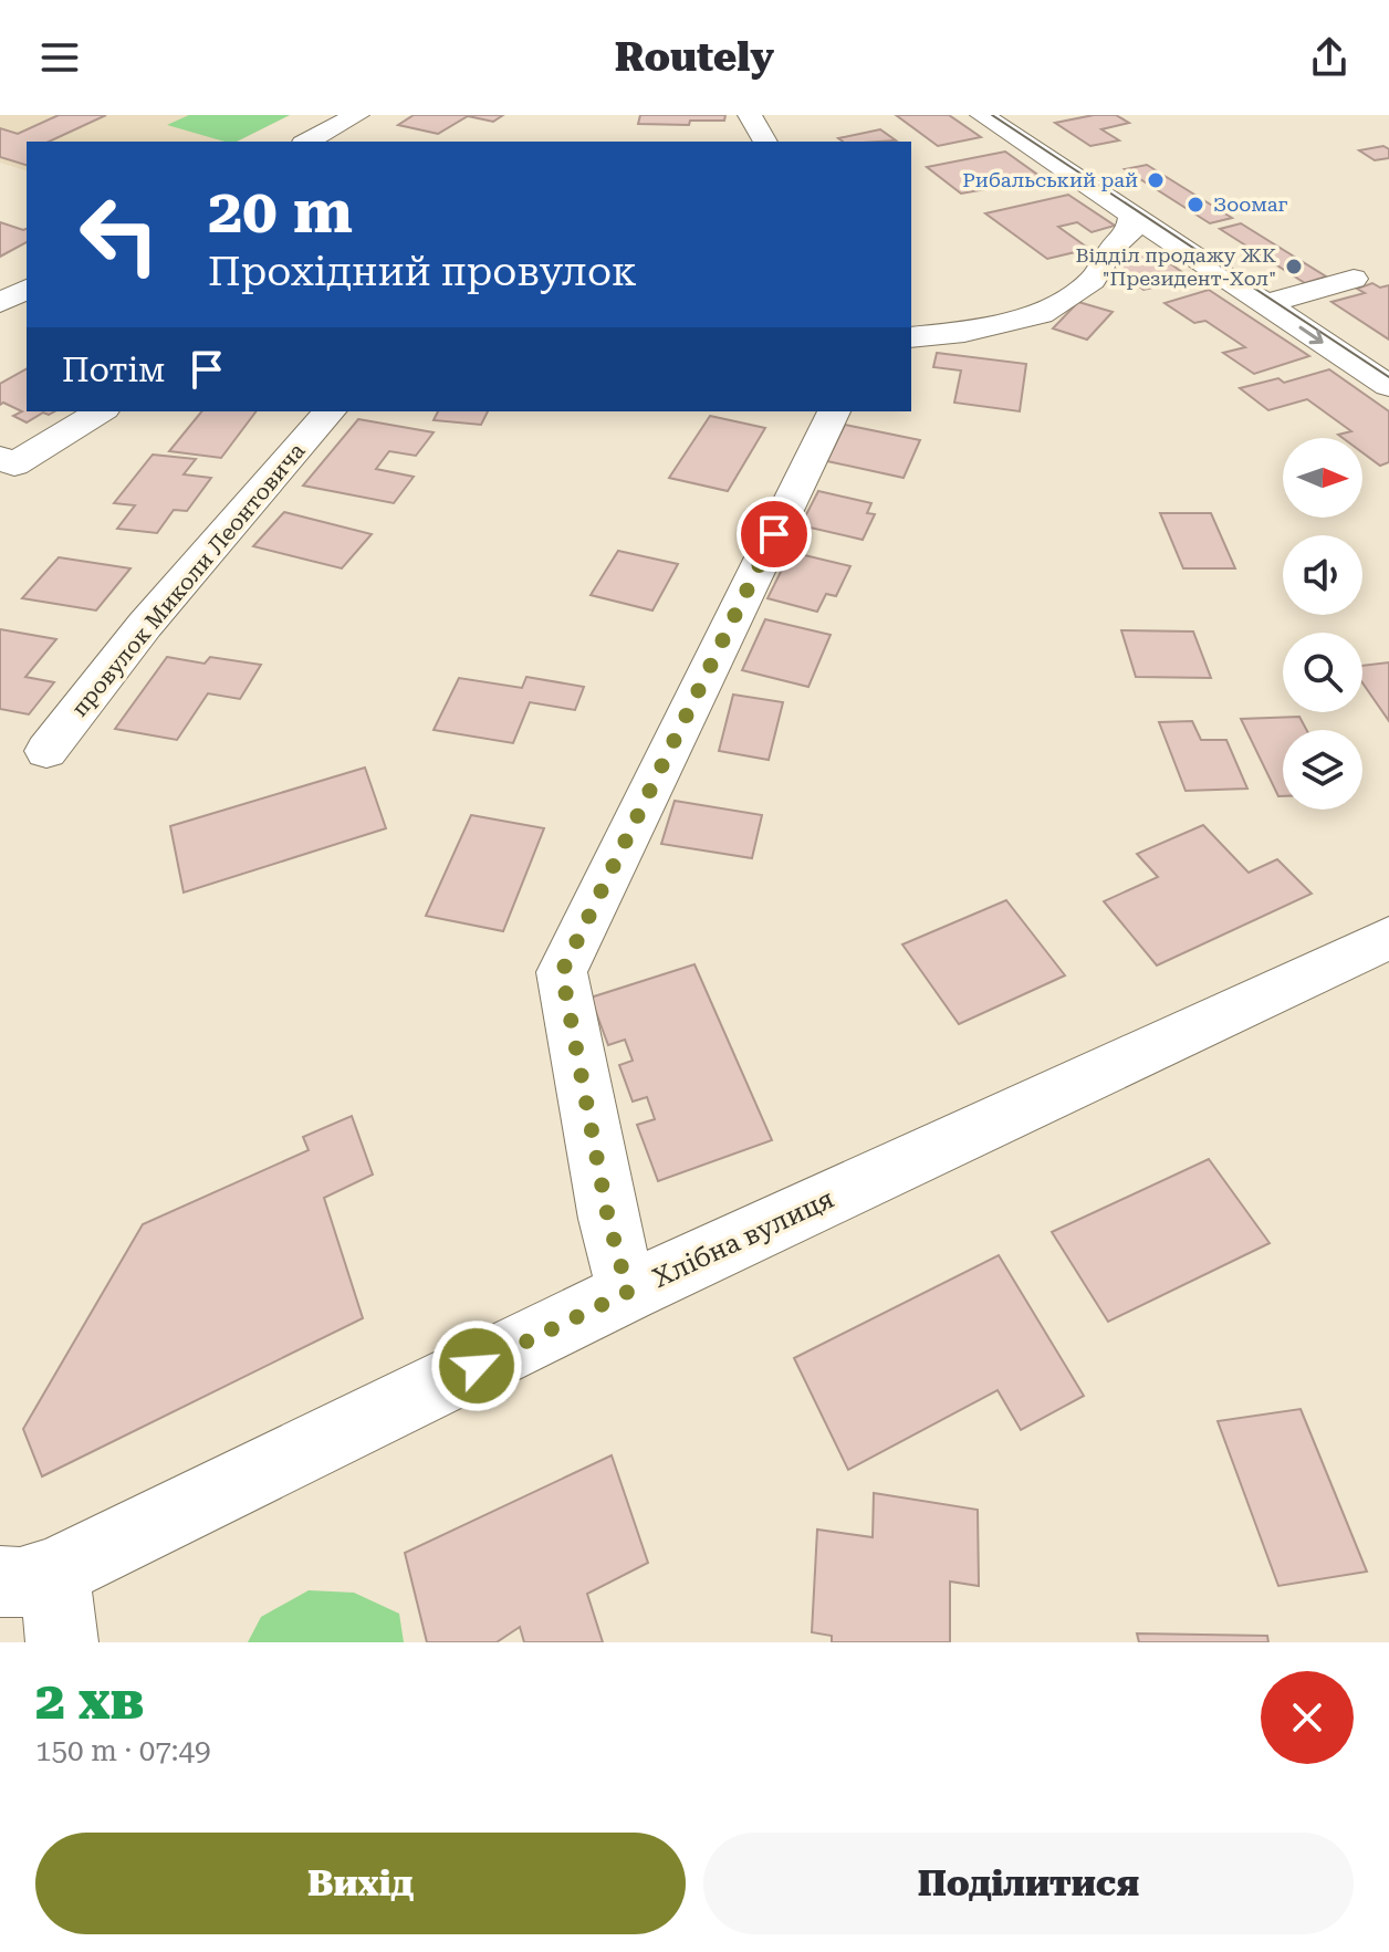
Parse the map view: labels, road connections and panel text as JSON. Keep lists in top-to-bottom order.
{
  "streets": {
    "street": ["провулок Миколи Леонтовича", "Хлібна вулиця"]
  },
  "places": ["Рибальський рай", "Зоомаг", "Відділ продажу ЖК \"Президент-Хол\""],
  "north": "right",
  "page": {
    "header": "Routely",
    "turn": ["20 m", "Прохідний провулок"],
    "then": "Потім",
    "heading": ["2 хв", "150 m · 07:49"],
    "buttons": ["Вихід", "Поділитися"]
  }
}
